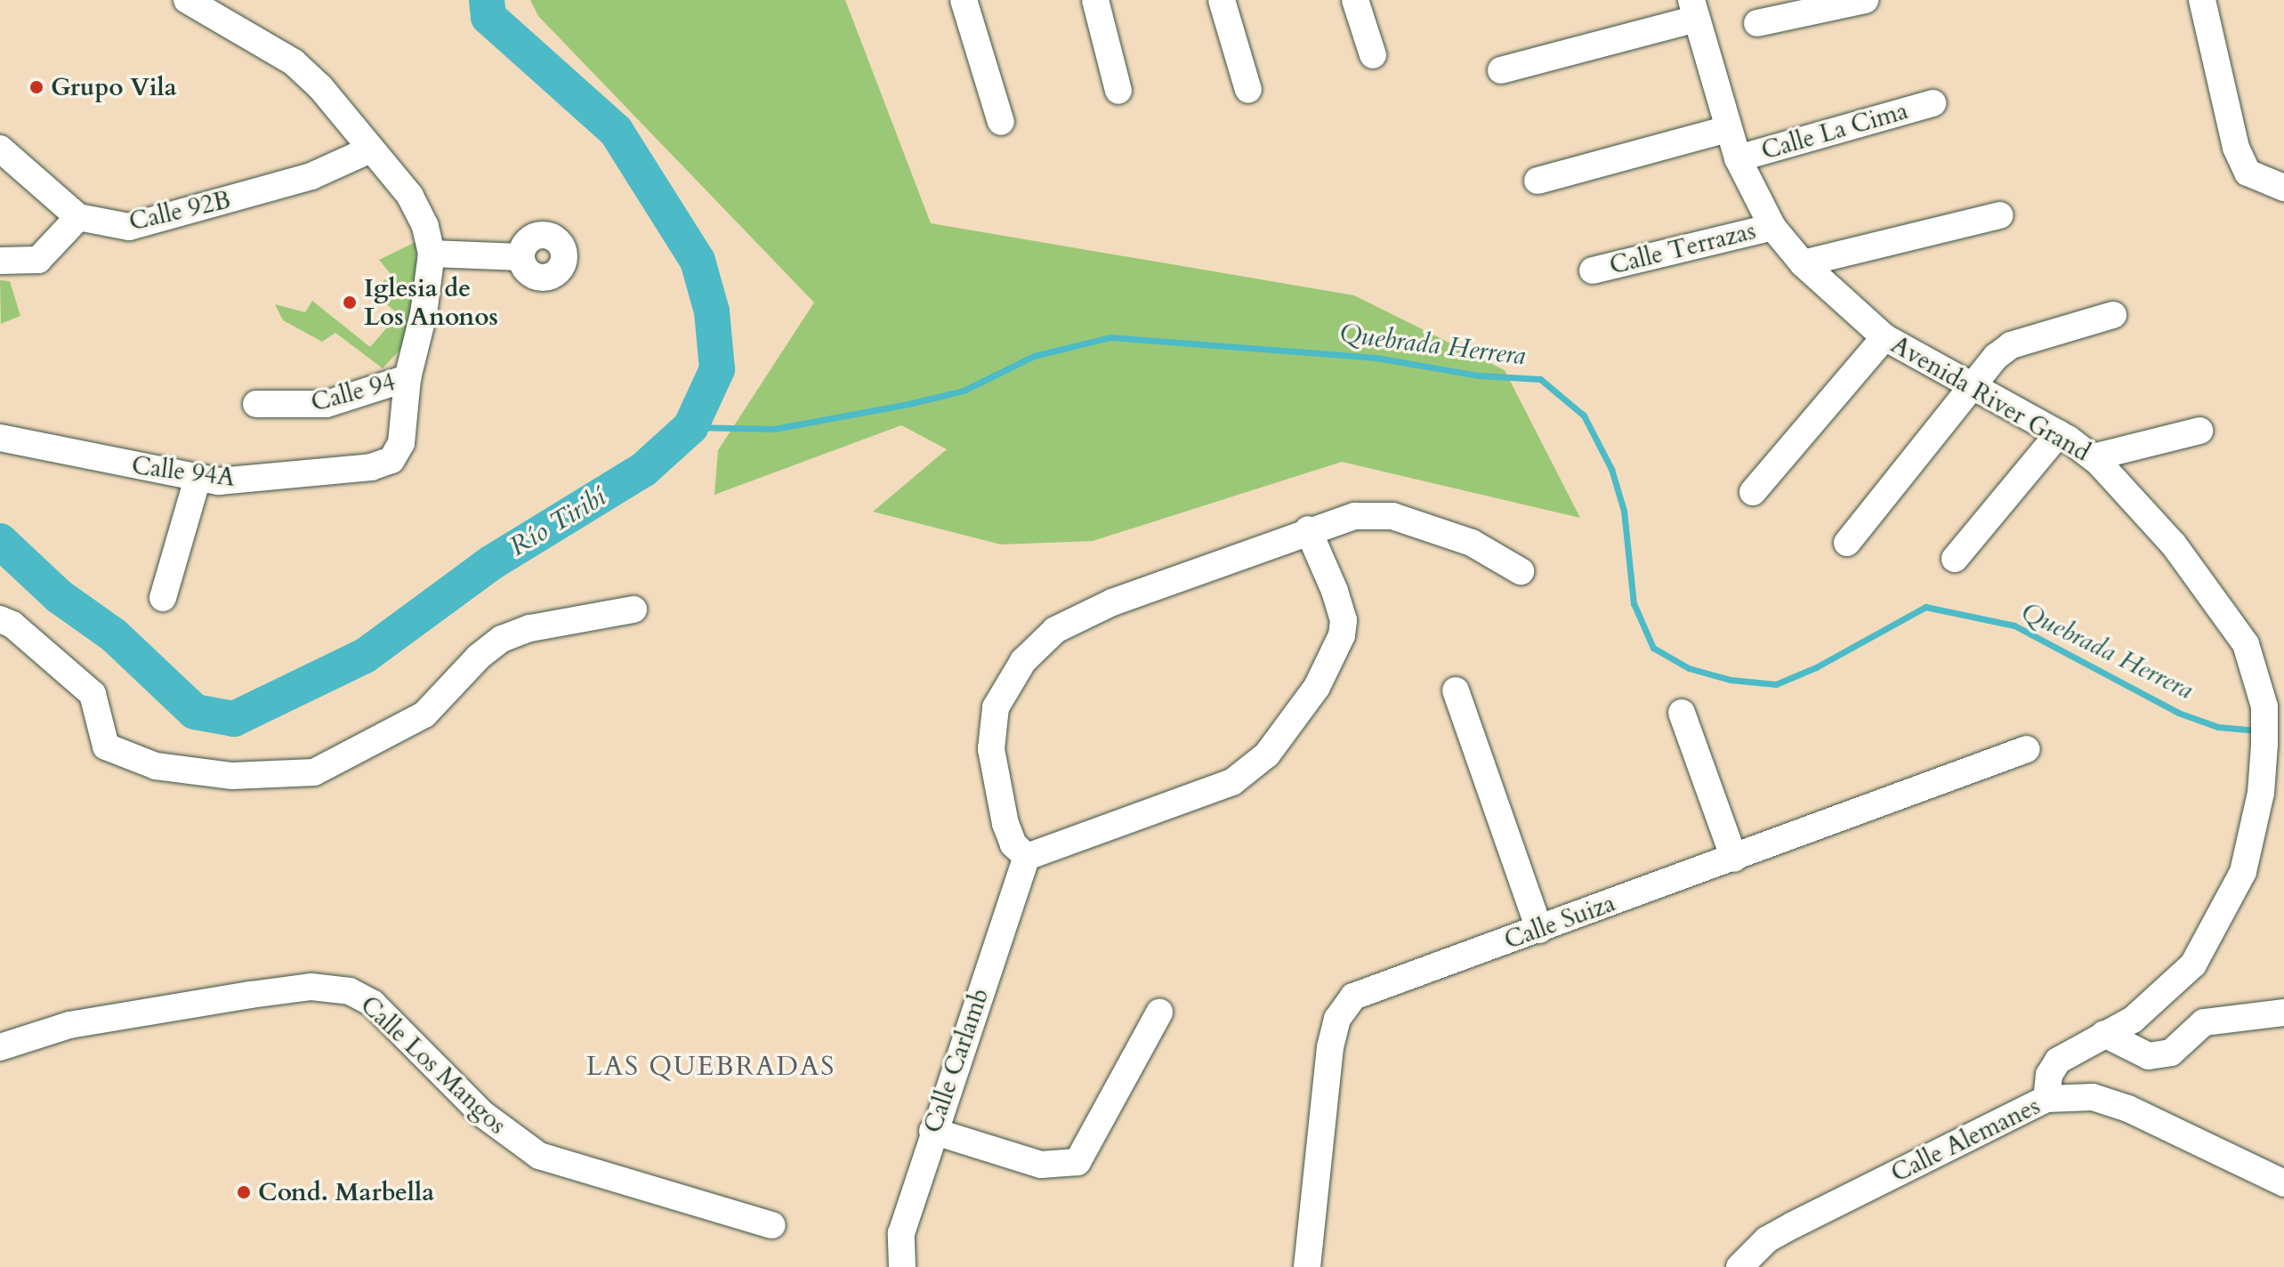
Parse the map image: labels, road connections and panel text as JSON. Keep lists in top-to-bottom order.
{
  "streets": {
    "street": [
      "Calle La Cima",
      "Calle 92B",
      "Calle Terrazas",
      "Calle 94",
      "Avenida River Grand",
      "Calle 94A",
      "Calle Suiza",
      "Calle Carlamb",
      "Calle Los Mangos",
      "Calle Alemanes"
    ]
  },
  "crossings": [
    ["Calle La Cima", "Avenida River Grand"],
    ["Calle Terrazas", "Avenida River Grand"],
    ["Calle 94", "Calle 94A"],
    ["Avenida River Grand", "Calle Alemanes"]
  ],
  "districts": ["LAS QUEBRADAS"],
  "water": ["Quebrada Herrera", "Río Tiribí"],
  "places": ["Grupo Vila", "Iglesia de Los Anonos", "Cond. Marbella"]
}
